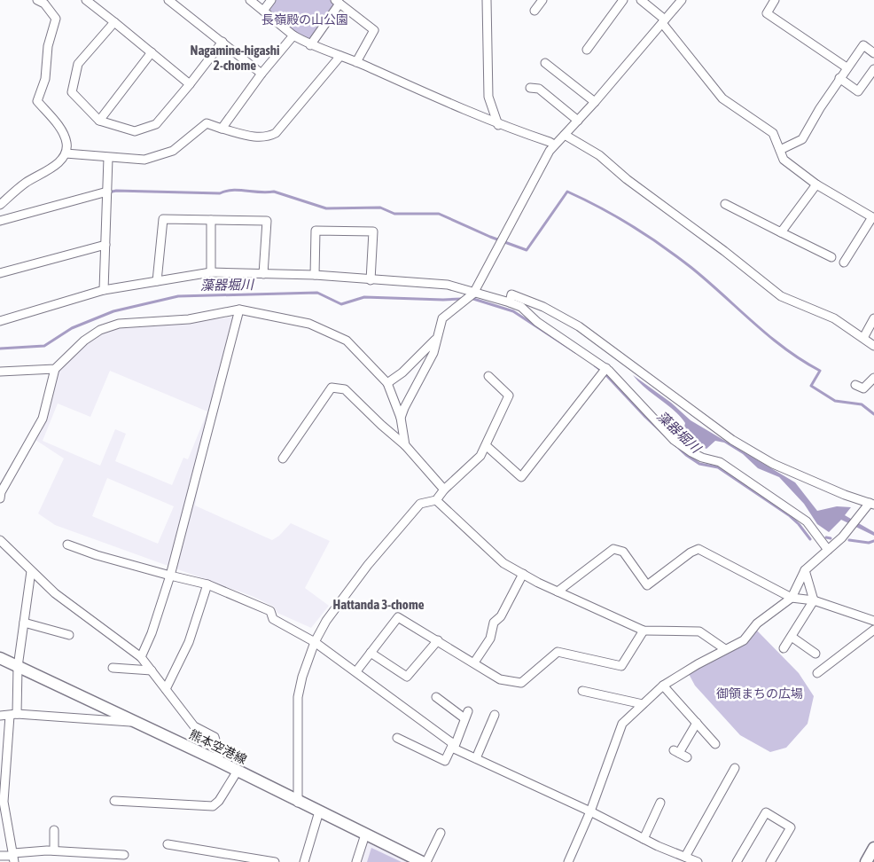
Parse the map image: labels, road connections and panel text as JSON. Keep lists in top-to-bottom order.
{
  "streets": {
    "main road": ["熊本空港線"]
  },
  "districts": ["Nagamine-higashi 2-chome", "Hattanda 3-chome"],
  "water": ["藻器堀川"],
  "parks": ["長嶺殿の山公園", "御領まちの広場"]
}
